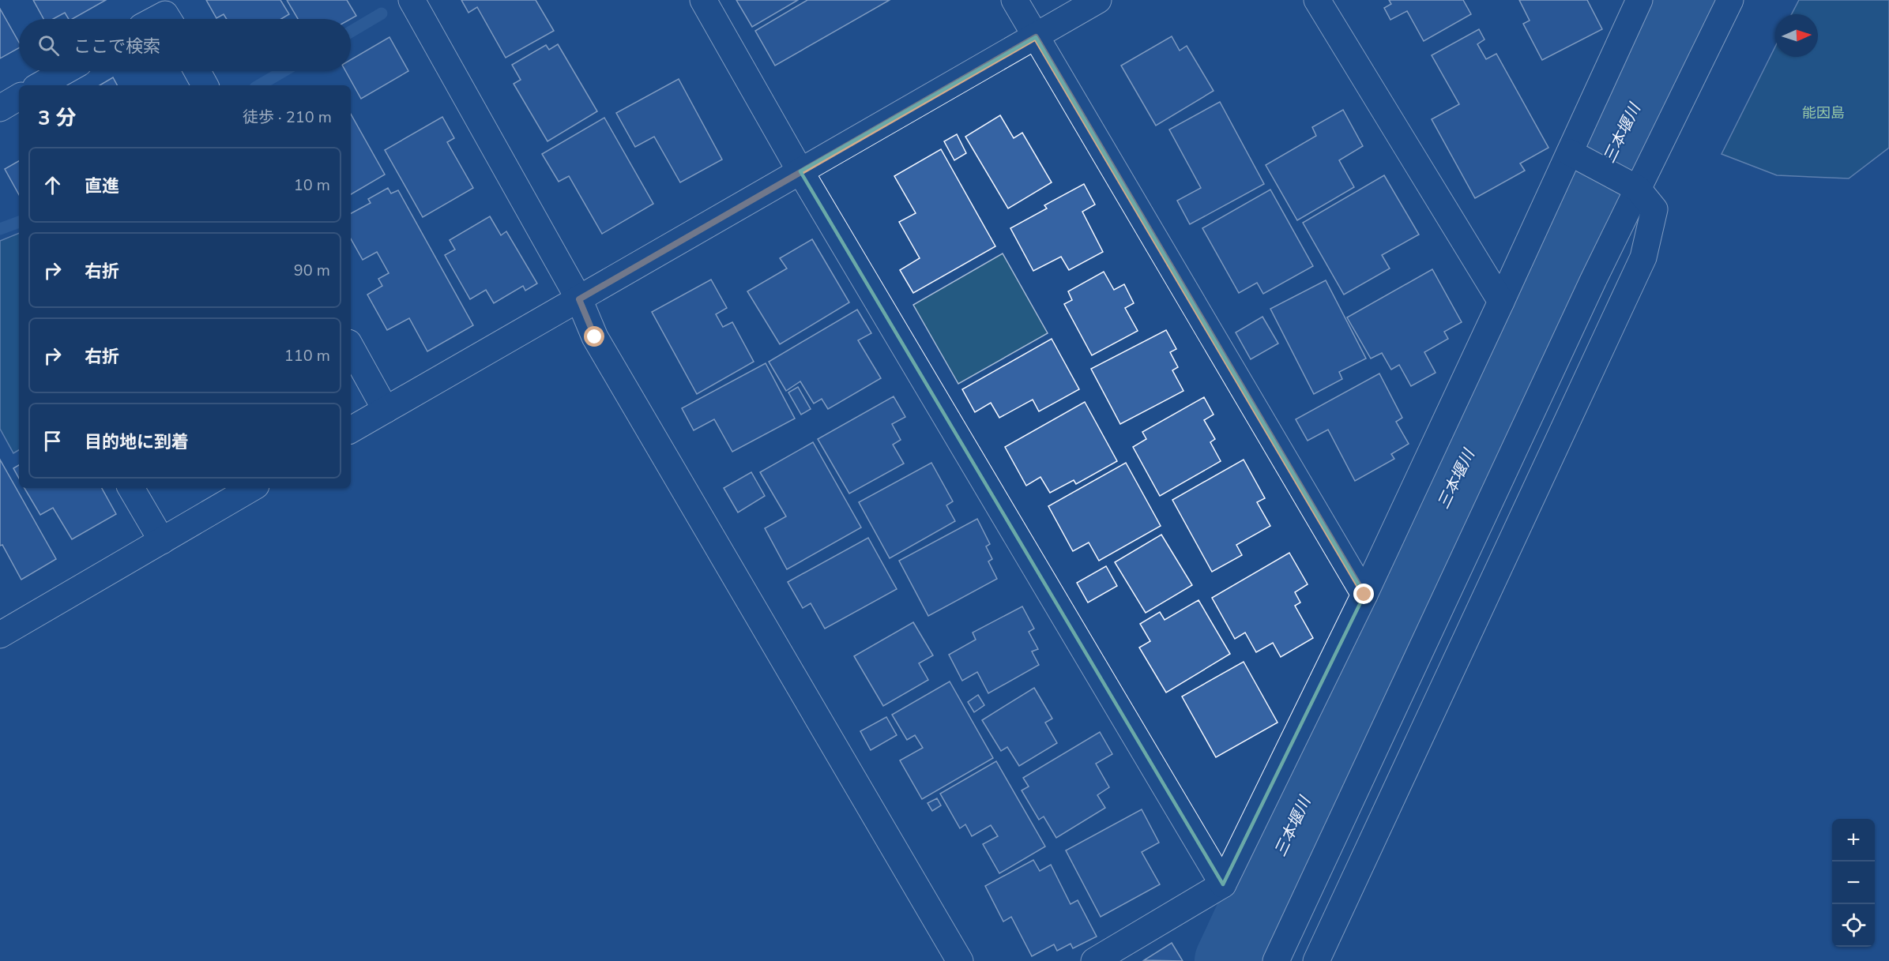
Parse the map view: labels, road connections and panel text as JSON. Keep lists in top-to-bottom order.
{
  "water": ["三本堰川"],
  "parks": ["能因島"],
  "north": "right",
  "page": {
    "search": "ここで検索",
    "heading": ["3 分", "徒歩 · 210 m"],
    "list": [
      ["直進", "10 m"],
      ["右折", "90 m"],
      ["右折", "110 m"],
      "目的地に到着"
    ],
    "map_buttons": ["+", "−"]
  }
}
